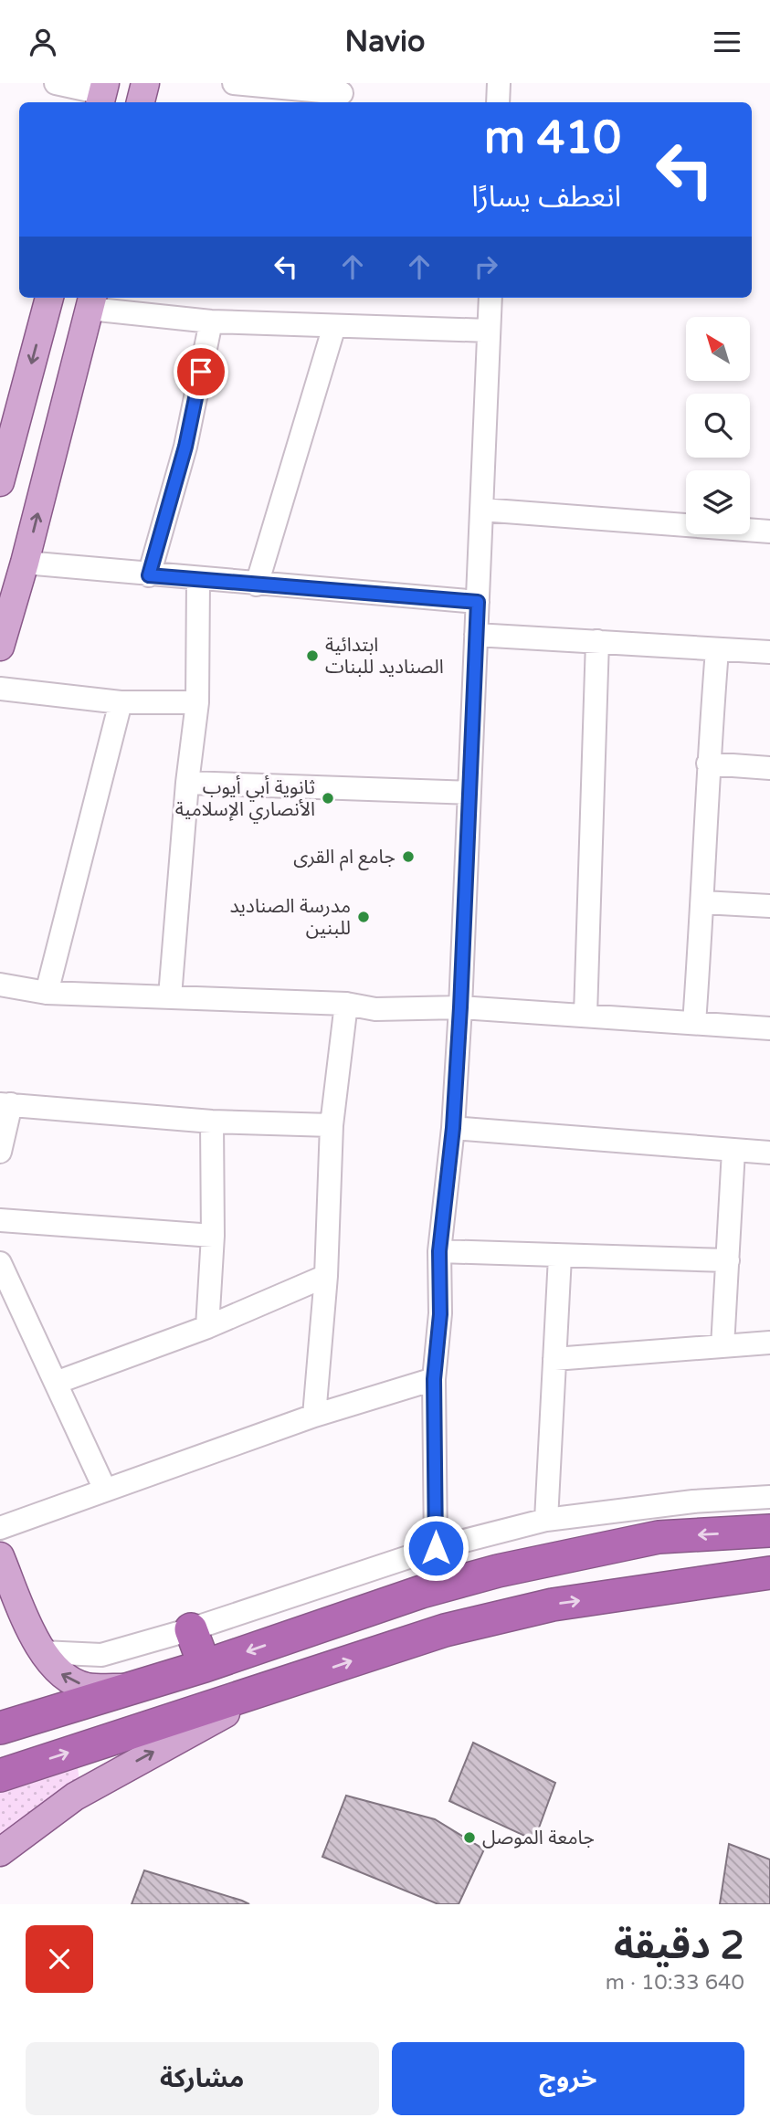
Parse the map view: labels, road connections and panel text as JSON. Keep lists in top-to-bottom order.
{
  "places": [
    "ابتدائية الصناديد للبنات",
    "ثانوية أبي أيوب الأنصاري الإسلامية",
    "جامع ام القرى",
    "مدرسة الصناديد للبنين",
    "جامعة الموصل"
  ],
  "north": "top left",
  "page": {
    "header": "Navio",
    "turn": ["410 m", "انعطف يسارًا"],
    "heading": ["2 دقيقة", "640 m · 10:33"],
    "buttons": ["خروج", "مشاركة"]
  }
}
